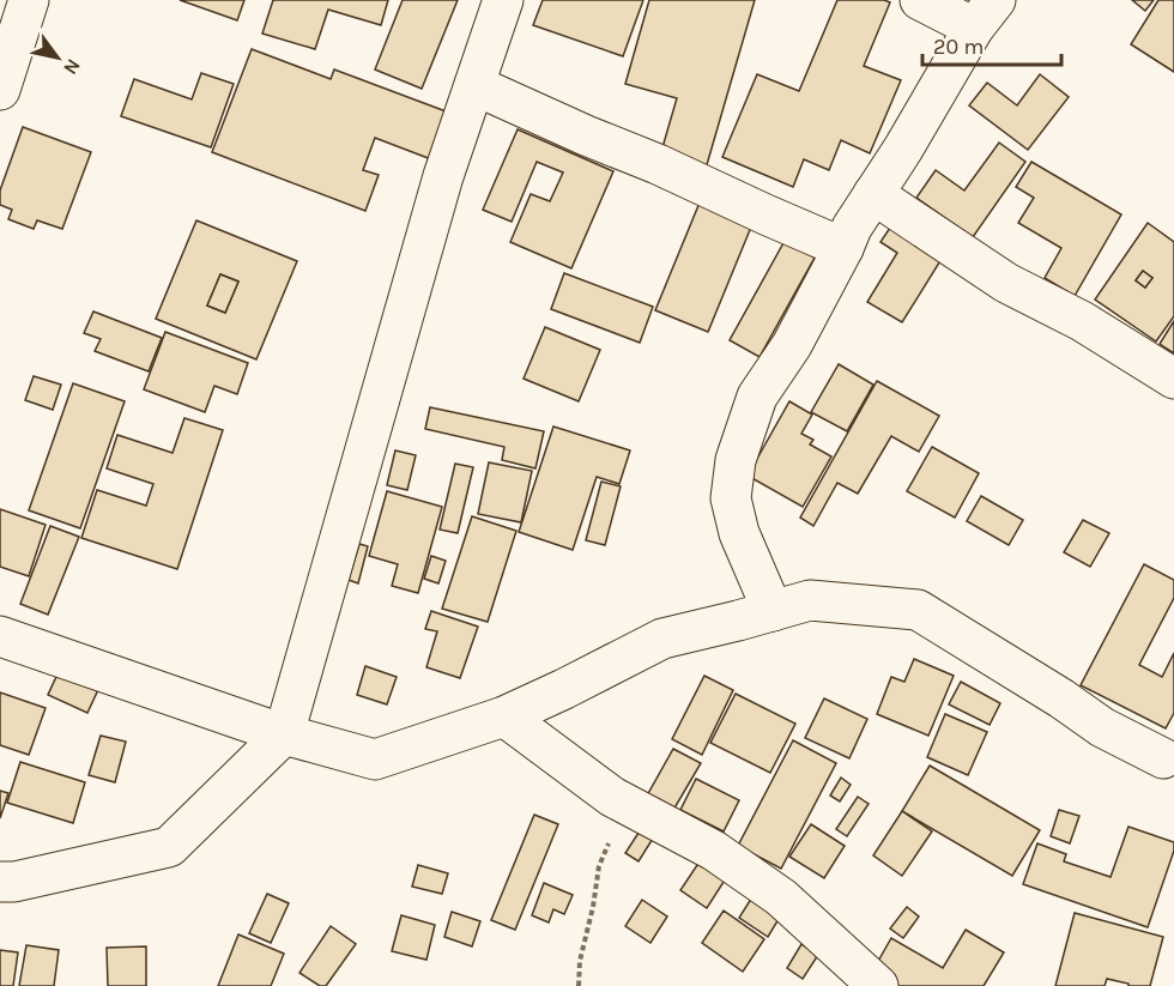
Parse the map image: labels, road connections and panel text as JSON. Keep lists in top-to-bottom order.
{
  "scale_bar": "20 m",
  "north": "bottom right"
}
